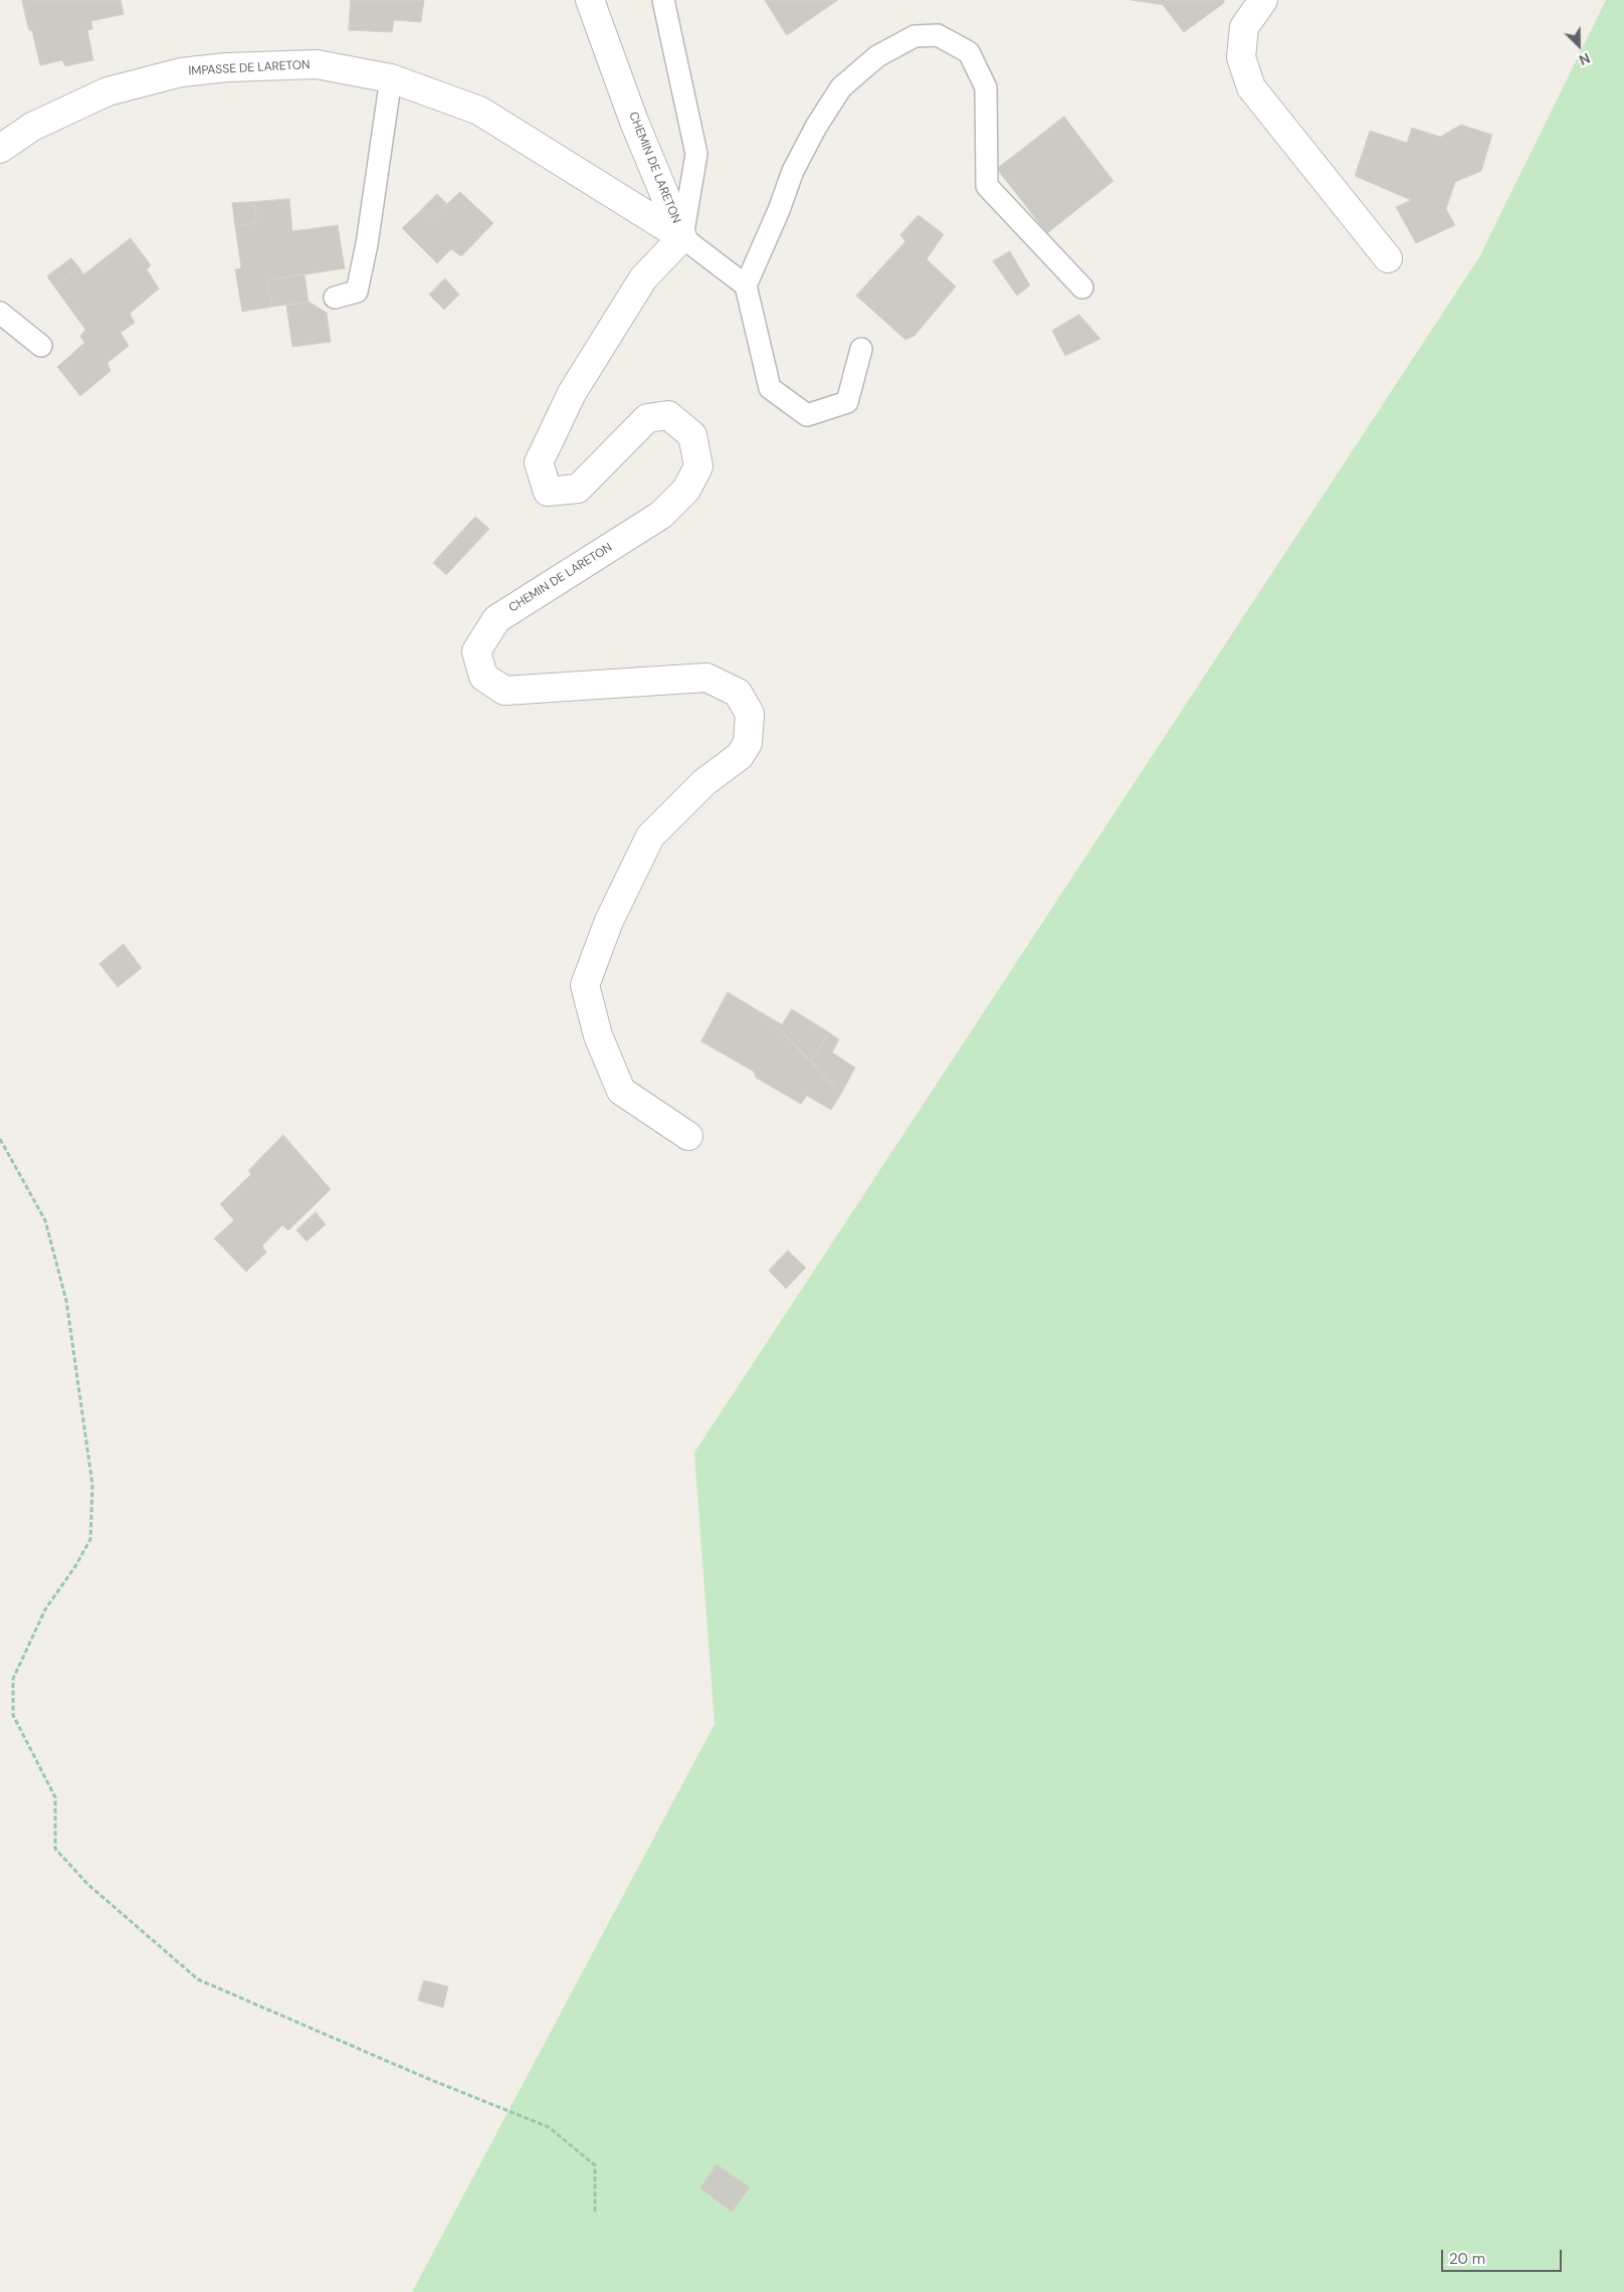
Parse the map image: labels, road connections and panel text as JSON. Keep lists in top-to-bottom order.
{
  "streets": {
    "street": ["IMPASSE DE LARETON", "CHEMIN DE LARETON"]
  },
  "crossings": [
    ["IMPASSE DE LARETON", "CHEMIN DE LARETON"]
  ],
  "scale_bar": "20 m",
  "north": "bottom right"
}
